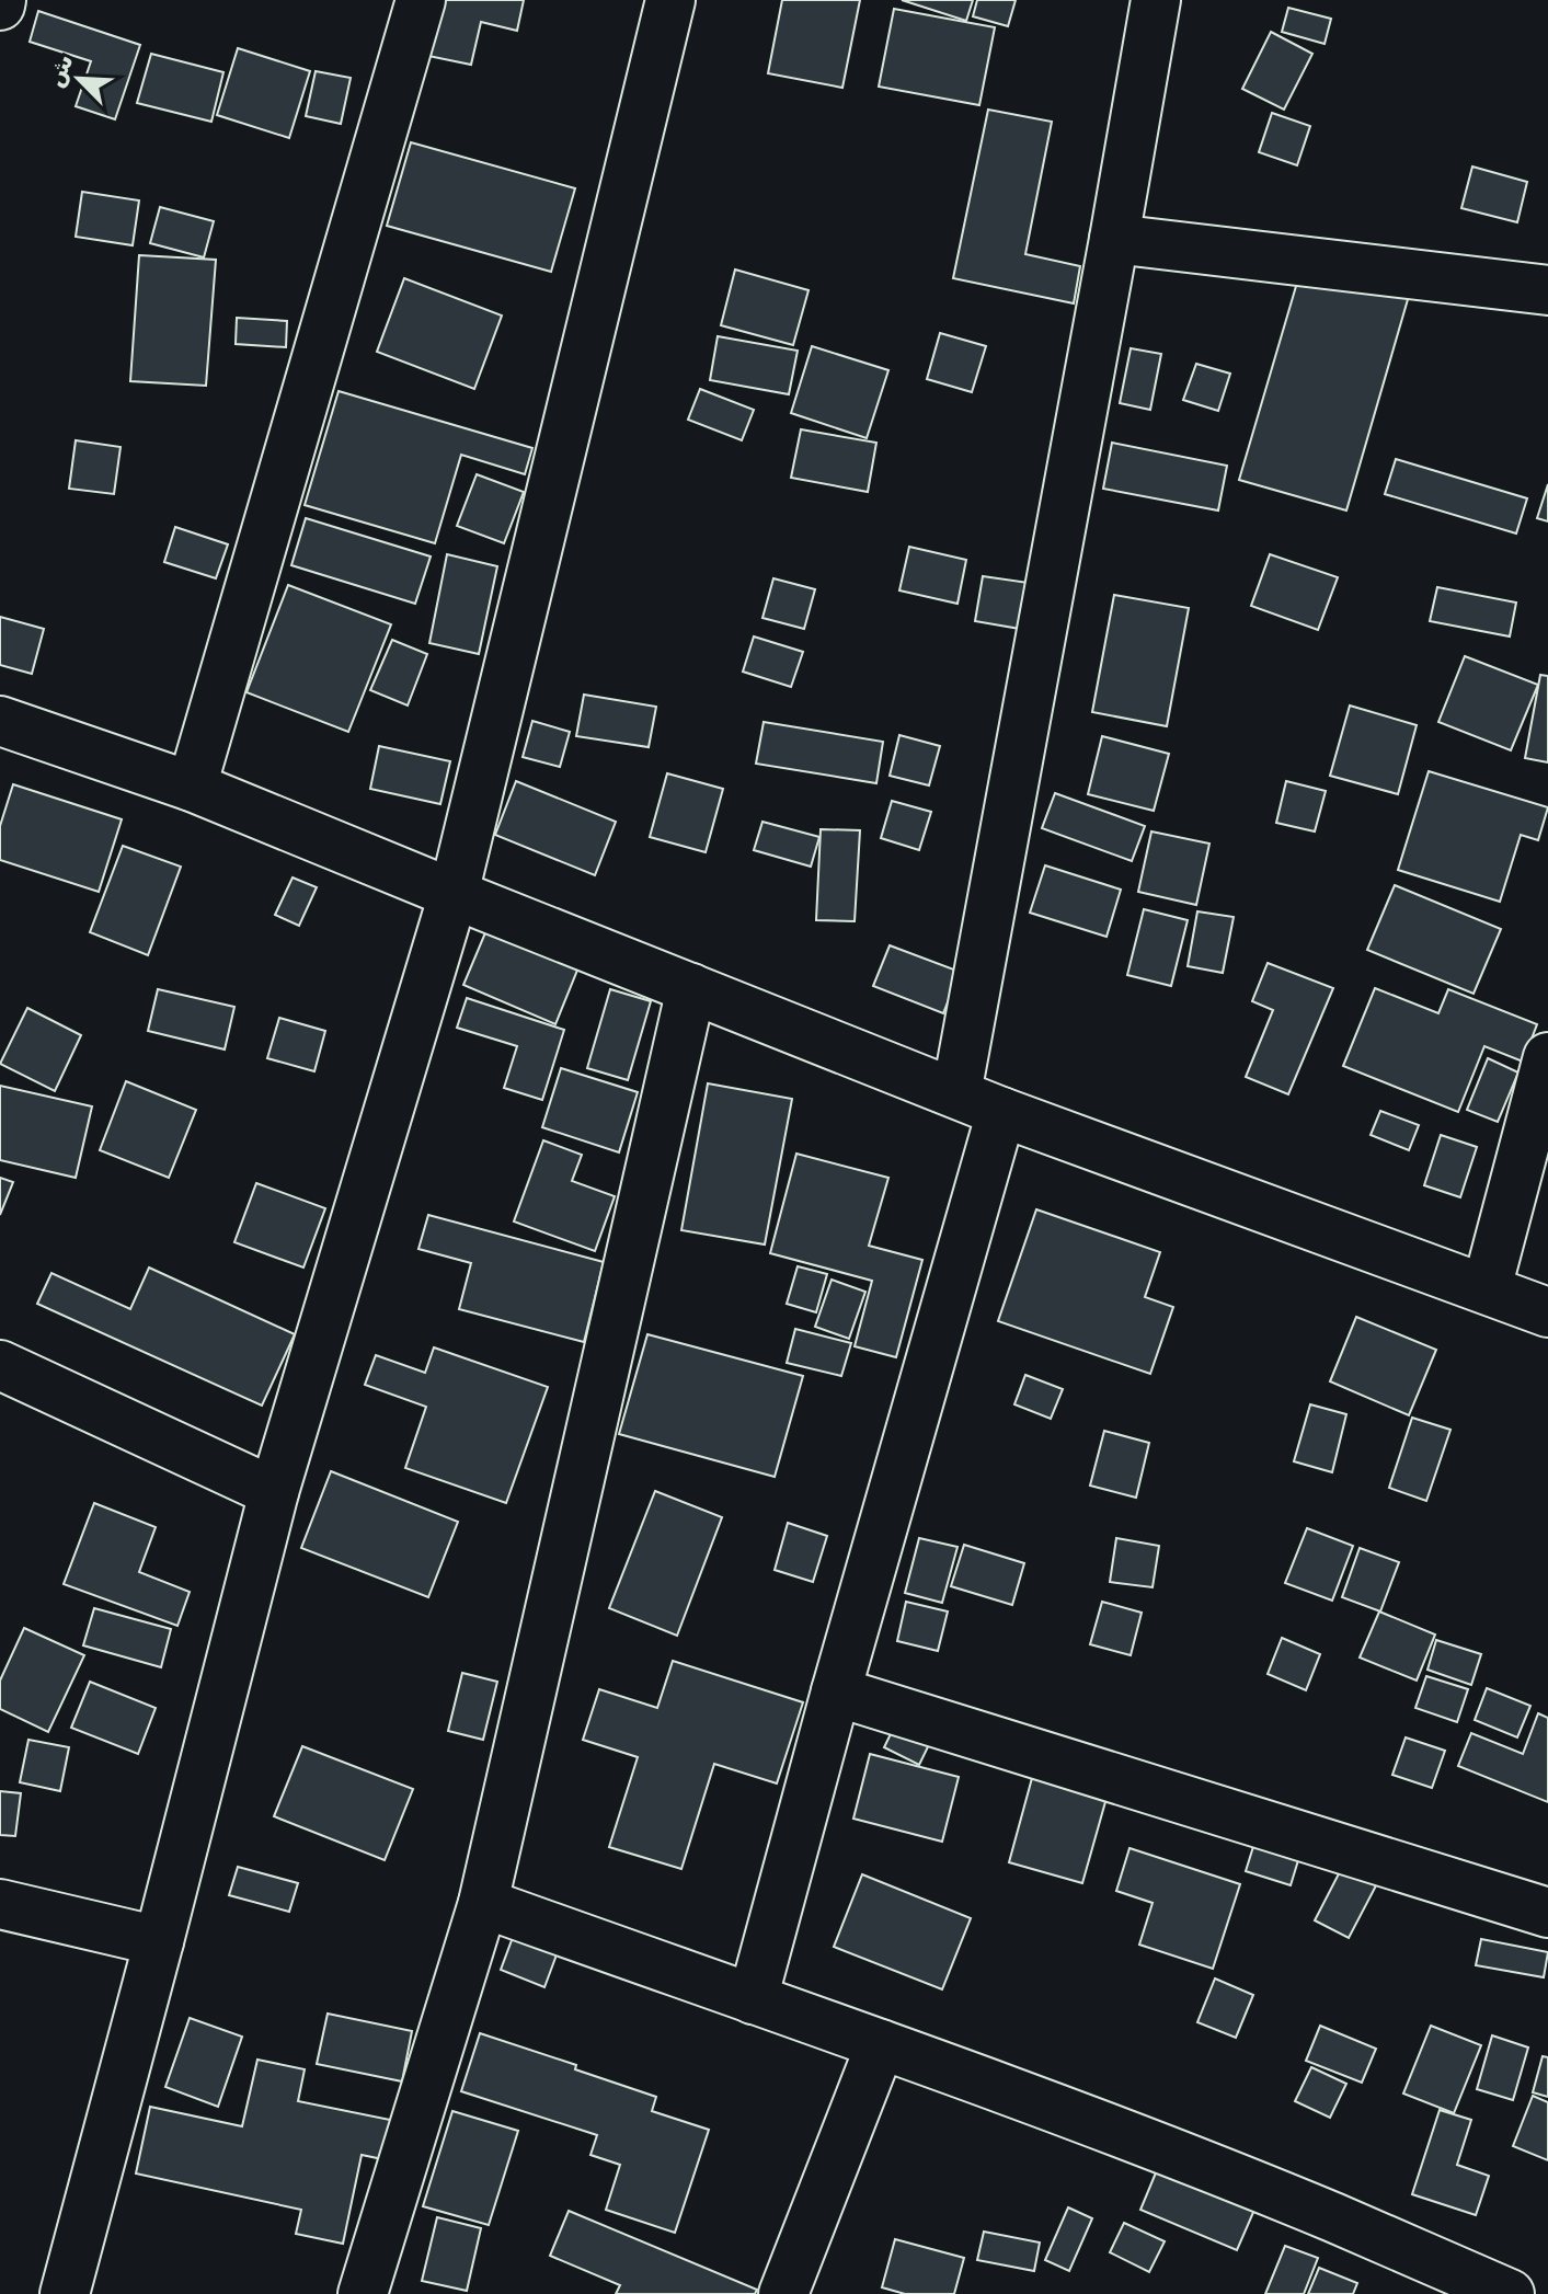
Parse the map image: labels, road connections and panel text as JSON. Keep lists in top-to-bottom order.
{
  "north": "top left"
}
